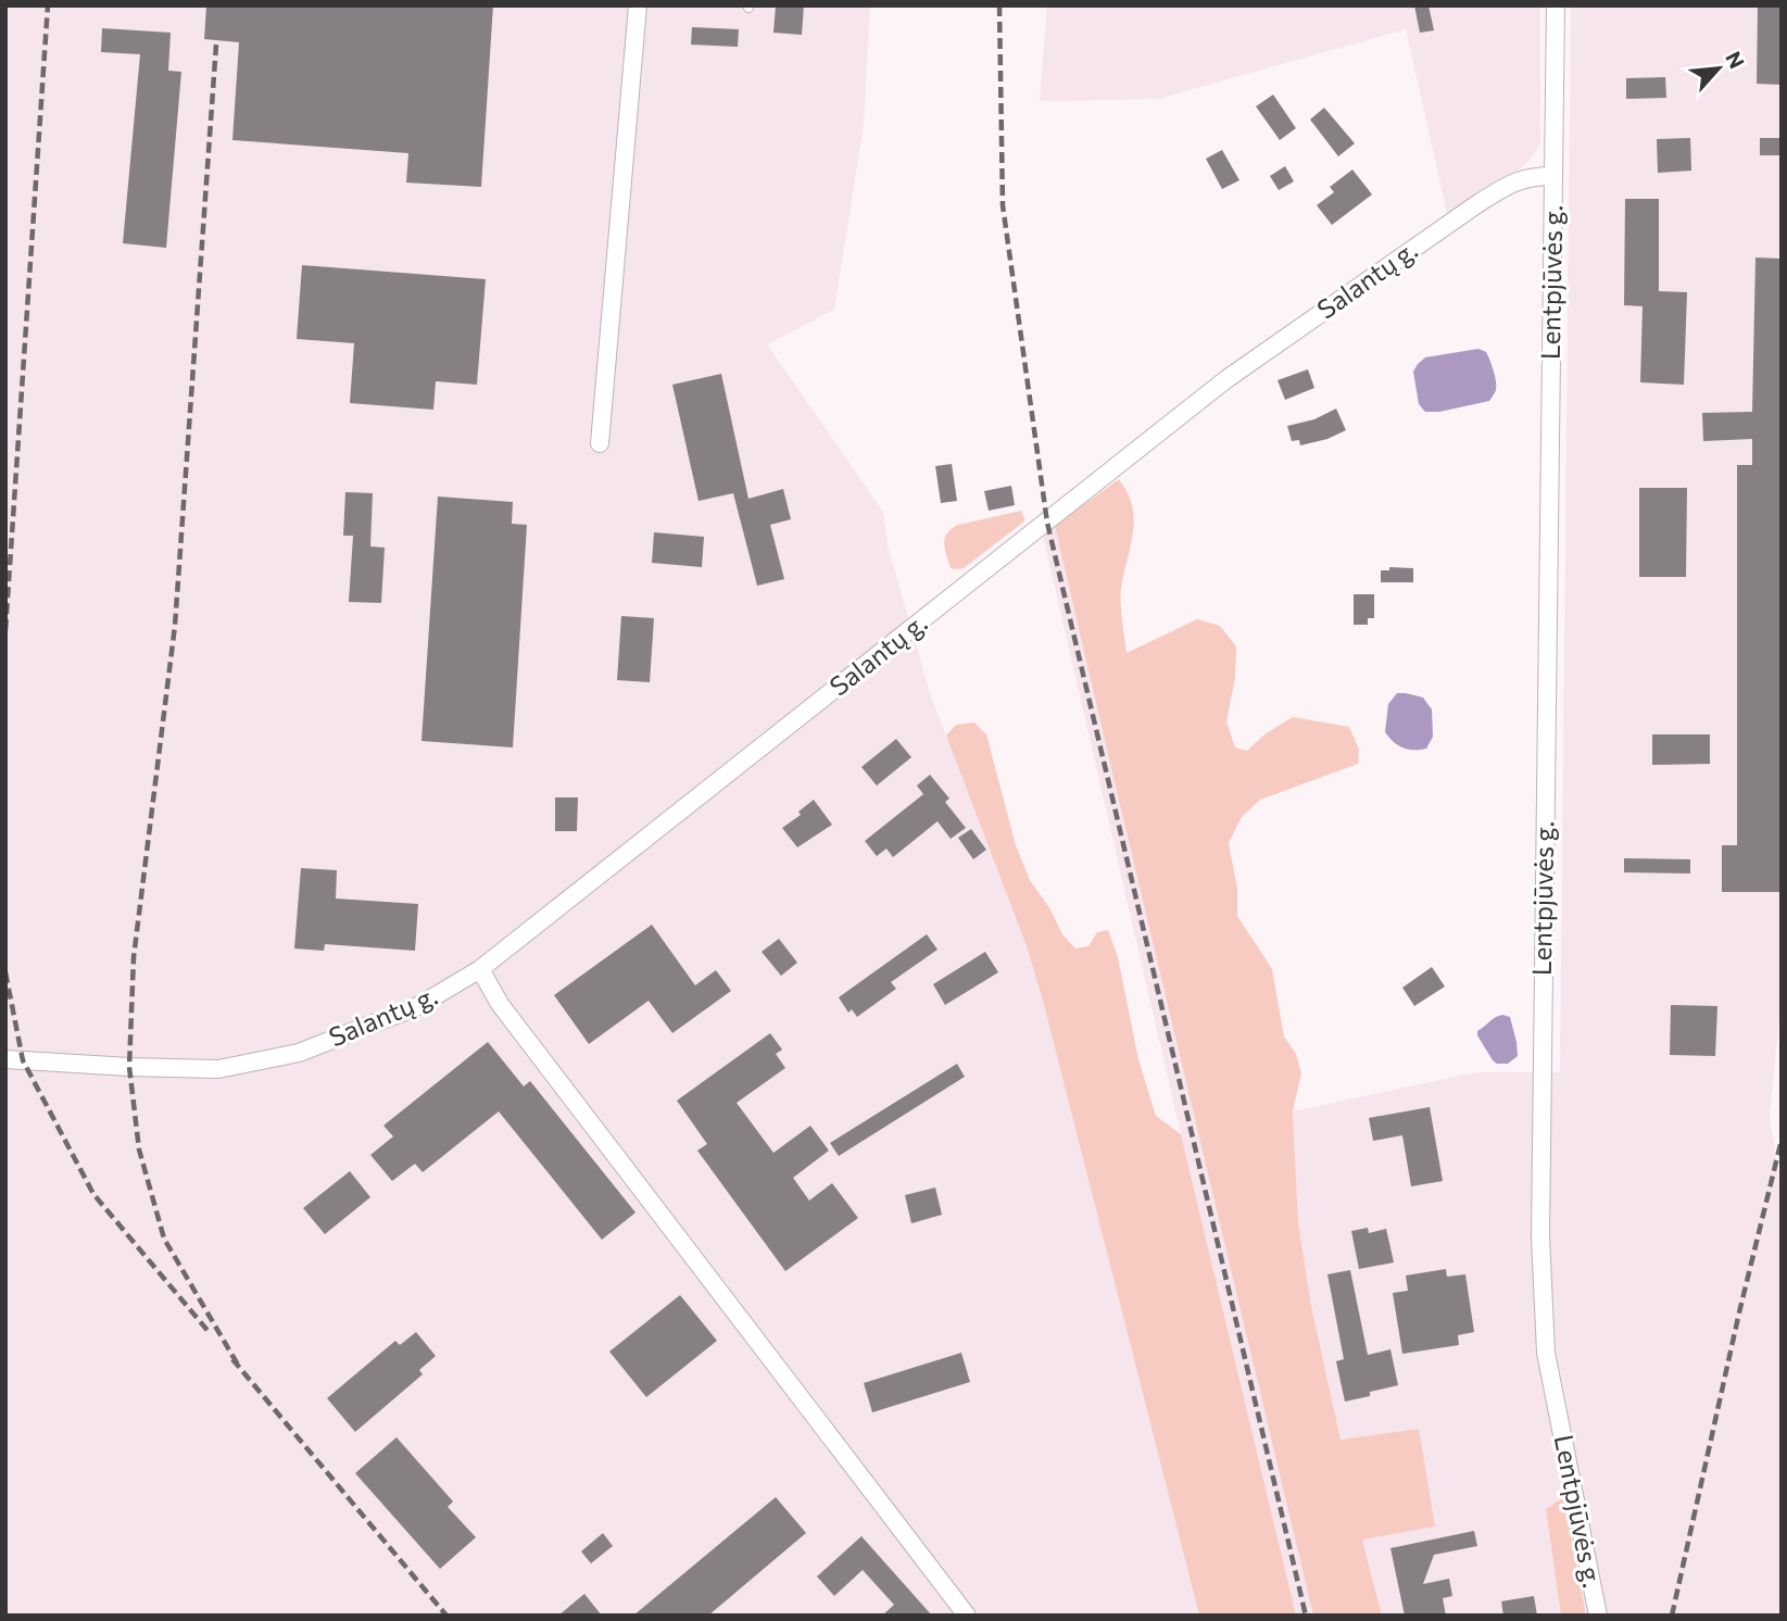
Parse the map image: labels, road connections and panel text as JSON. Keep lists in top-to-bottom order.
{
  "streets": {
    "street": ["Salantų g.", "Lentpjūvės g."]
  },
  "crossings": [
    ["Salantų g.", "Lentpjūvės g."]
  ],
  "north": "top right"
}
